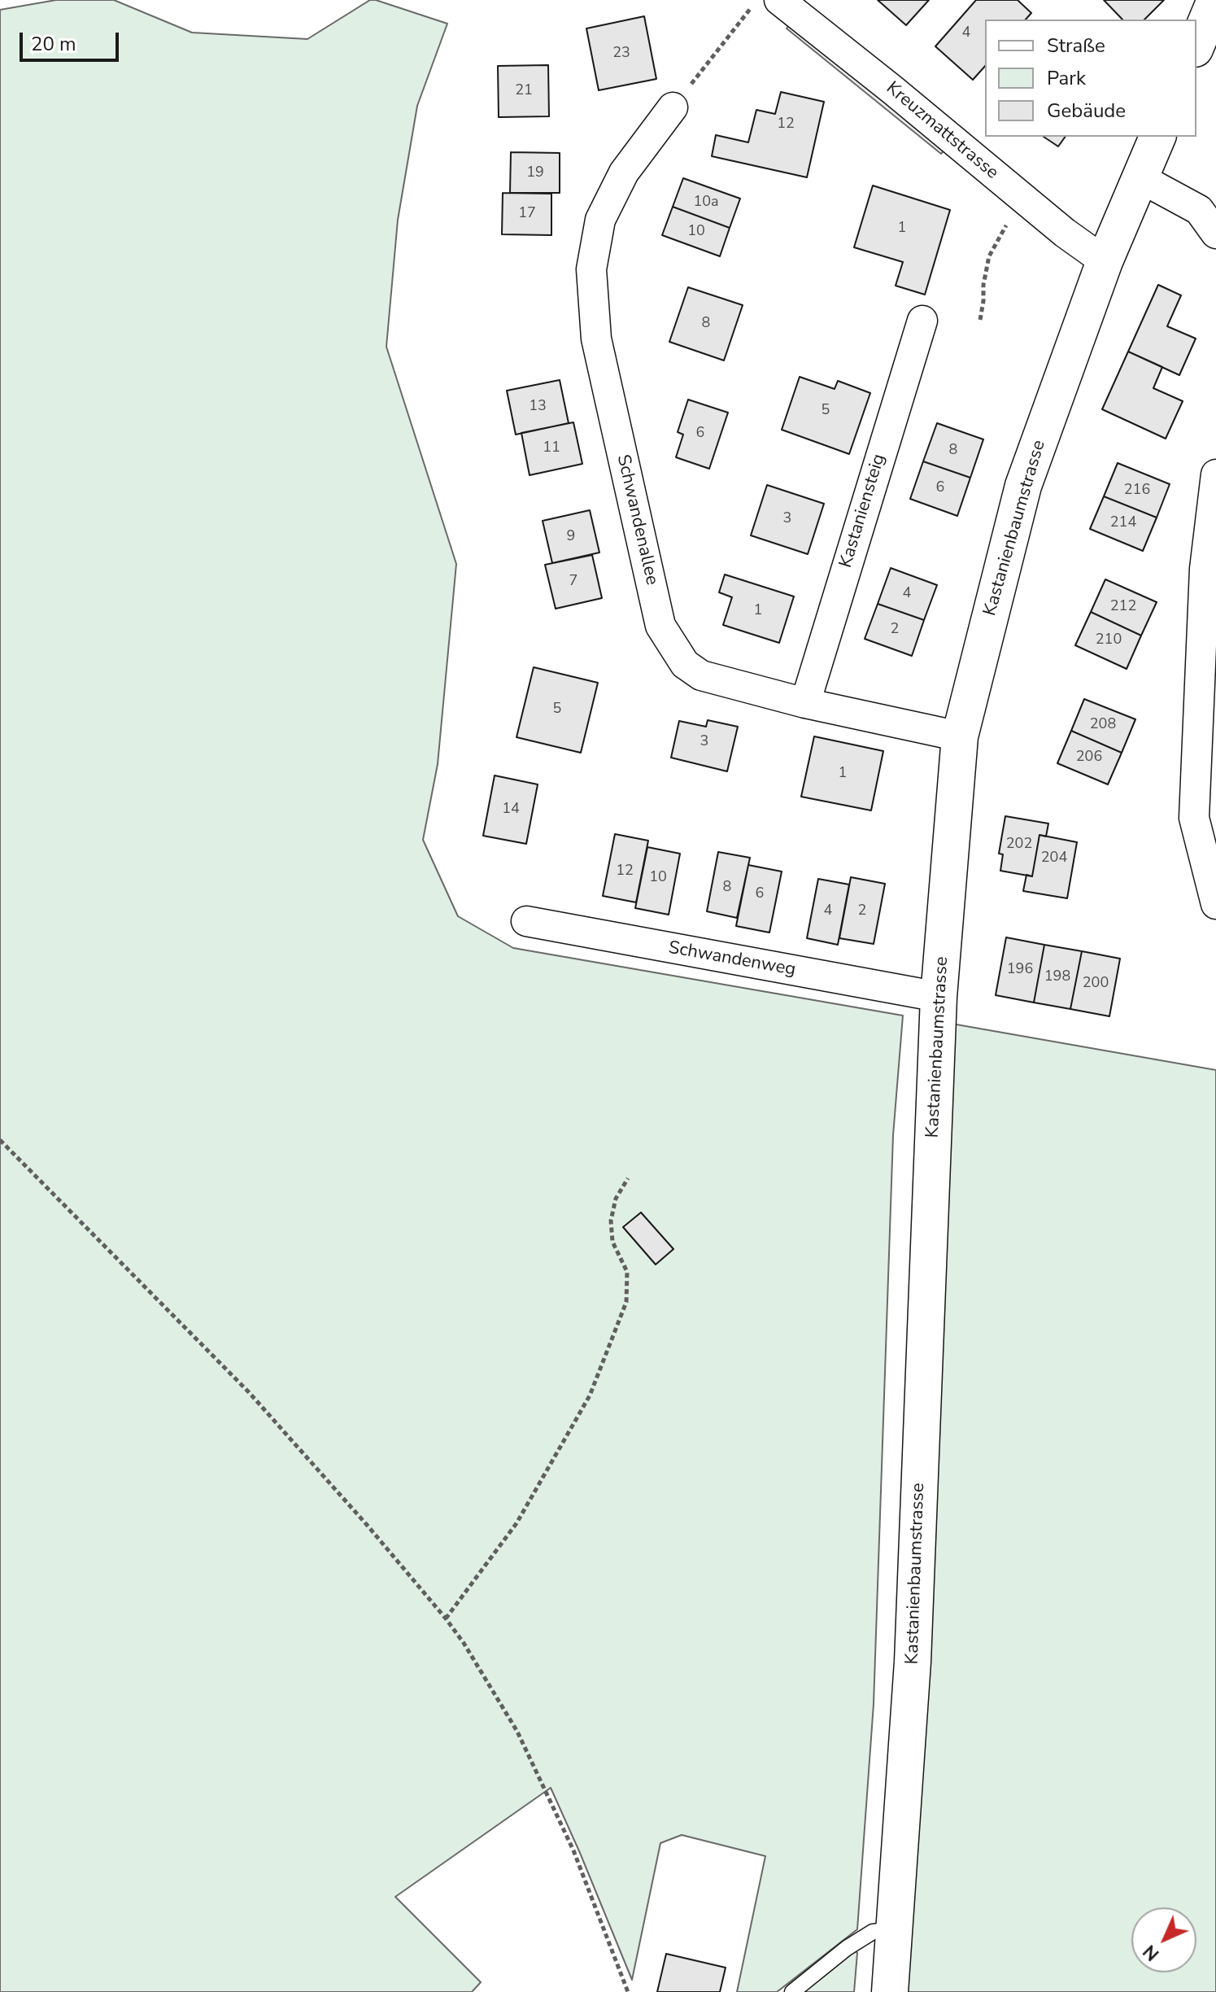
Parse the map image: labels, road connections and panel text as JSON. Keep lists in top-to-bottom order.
{
  "streets": {
    "street": [
      "Kreuzmattstrasse",
      "Kastaniensteig",
      "Schwandenallee",
      "Kastanienbaumstrasse",
      "Schwandenweg"
    ]
  },
  "crossings": [
    ["Kreuzmattstrasse", "Kastanienbaumstrasse"],
    ["Kastaniensteig", "Schwandenallee"],
    ["Schwandenallee", "Kastanienbaumstrasse"],
    ["Kastanienbaumstrasse", "Schwandenweg"]
  ],
  "house_numbers": [
    "4",
    "23",
    "21",
    "12",
    "19",
    "10a",
    "17",
    "1",
    "10",
    "8",
    "13",
    "5",
    "6",
    "11",
    "8",
    "6",
    "216",
    "3",
    "214",
    "9",
    "7",
    "4",
    "212",
    "1",
    "2",
    "210",
    "5",
    "208",
    "3",
    "206",
    "1",
    "14",
    "202",
    "204",
    "12",
    "10",
    "8",
    "6",
    "4",
    "2",
    "196",
    "198",
    "200"
  ],
  "legend": ["Straße", "Park", "Gebäude"],
  "scale_bar": "20 m",
  "north": "bottom left"
}
